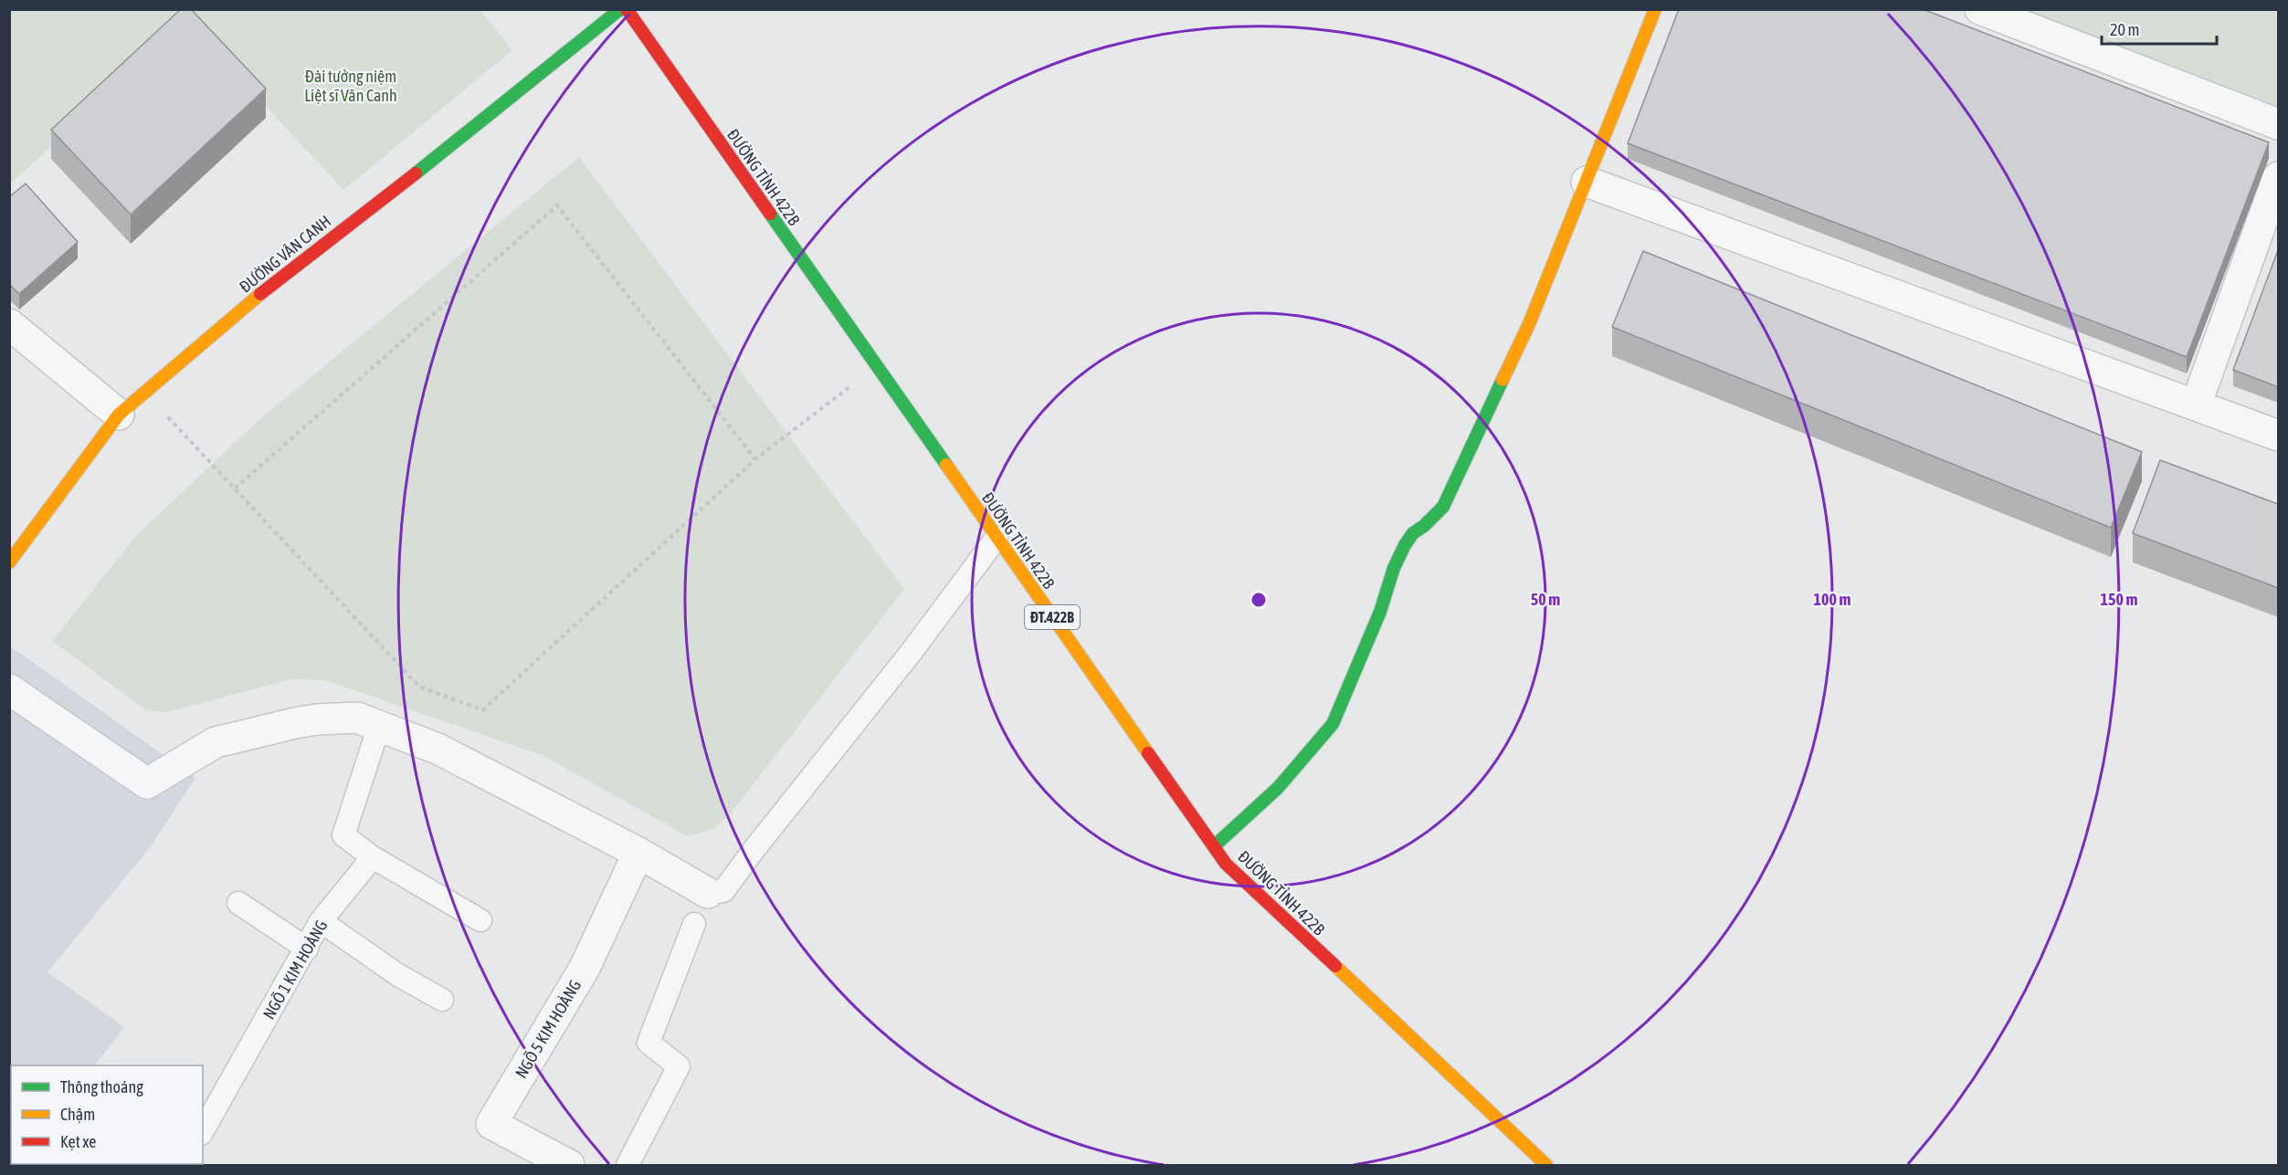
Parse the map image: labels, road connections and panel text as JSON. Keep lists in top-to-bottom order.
{
  "streets": {
    "street": [
      "ĐƯỜNG TỈNH 422B",
      "ĐƯỜNG VÂN CANH",
      "ĐT.422B",
      "NGÕ 5 KIM HOÀNG"
    ],
    "lane": ["NGÕ 1 KIM HOÀNG"]
  },
  "parks": ["Đài tưởng niệm Liệt sĩ Vân Canh"],
  "legend": ["Thông thoáng", "Chậm", "Kẹt xe"],
  "scale_bar": "20 m",
  "rings": ["50 m", "100 m", "150 m"]
}
